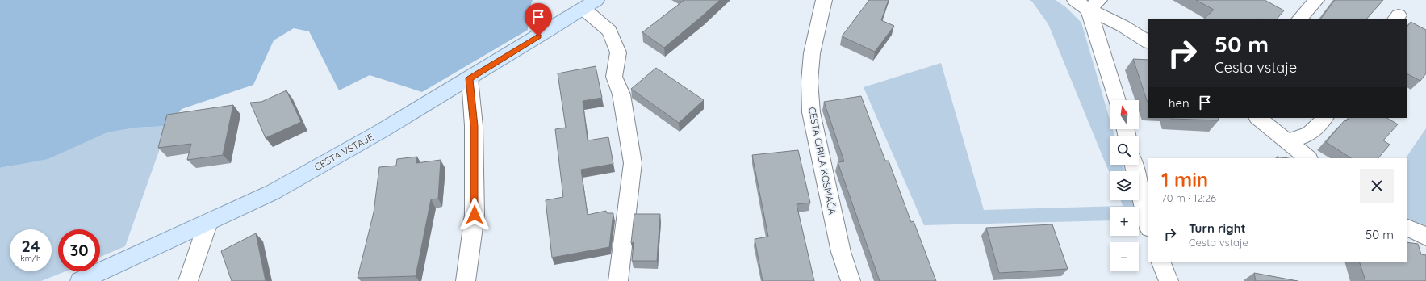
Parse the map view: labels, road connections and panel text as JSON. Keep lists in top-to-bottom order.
{
  "streets": {
    "main road": ["CESTA VSTAJE"],
    "street": ["CESTA CIRILA KOSMAČA"]
  },
  "north": "top",
  "page": {
    "turn": ["50 m", "Cesta vstaje"],
    "then": "Then",
    "map_buttons": ["+", "−"],
    "heading": ["1 min", "70 m · 12:26"],
    "list": [
      {
        "name": "Turn right",
        "note": "Cesta vstaje",
        "value": "50 m"
      }
    ],
    "speed": "24 km/h",
    "limit": "30"
  }
}
